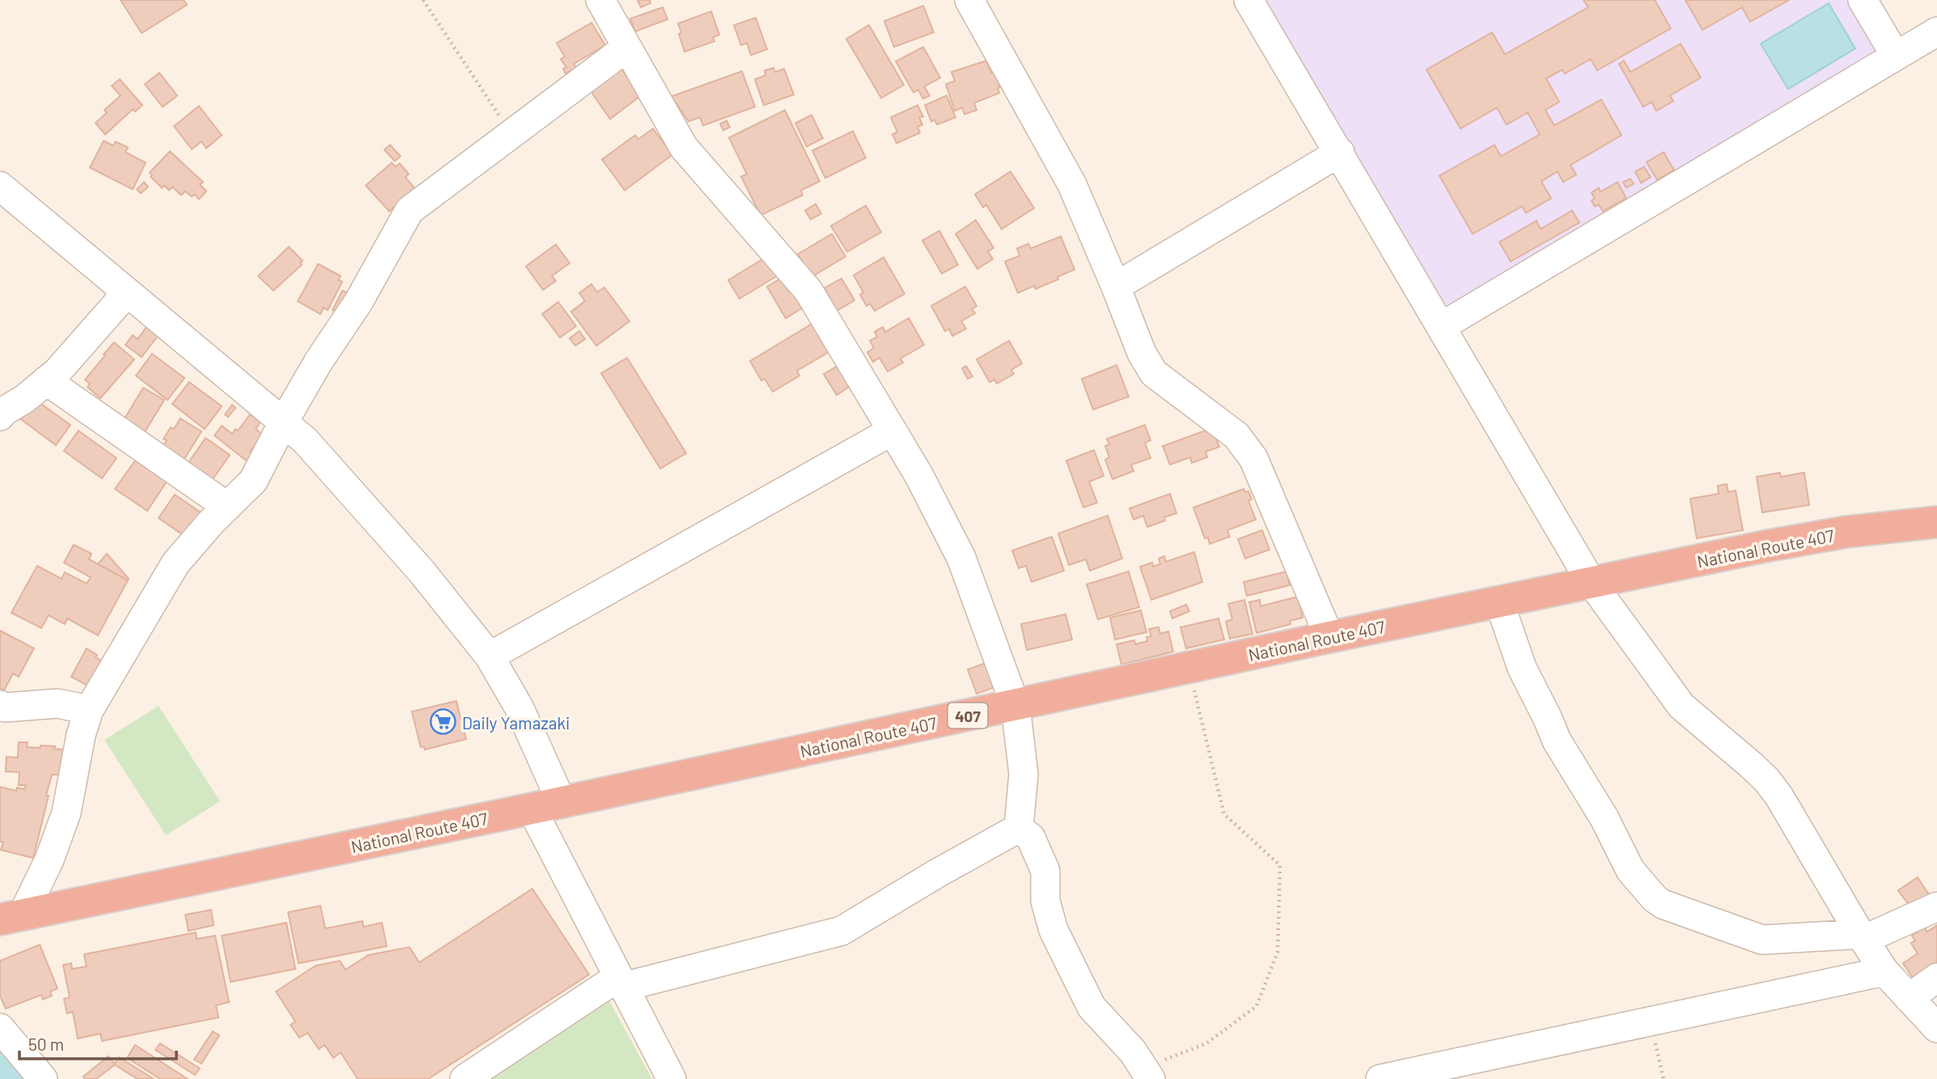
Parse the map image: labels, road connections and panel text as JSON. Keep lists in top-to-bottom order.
{
  "streets": {
    "highway": ["National Route 407", "407"]
  },
  "places": {
    "supermarket": ["Daily Yamazaki"]
  },
  "scale_bar": "50 m"
}
